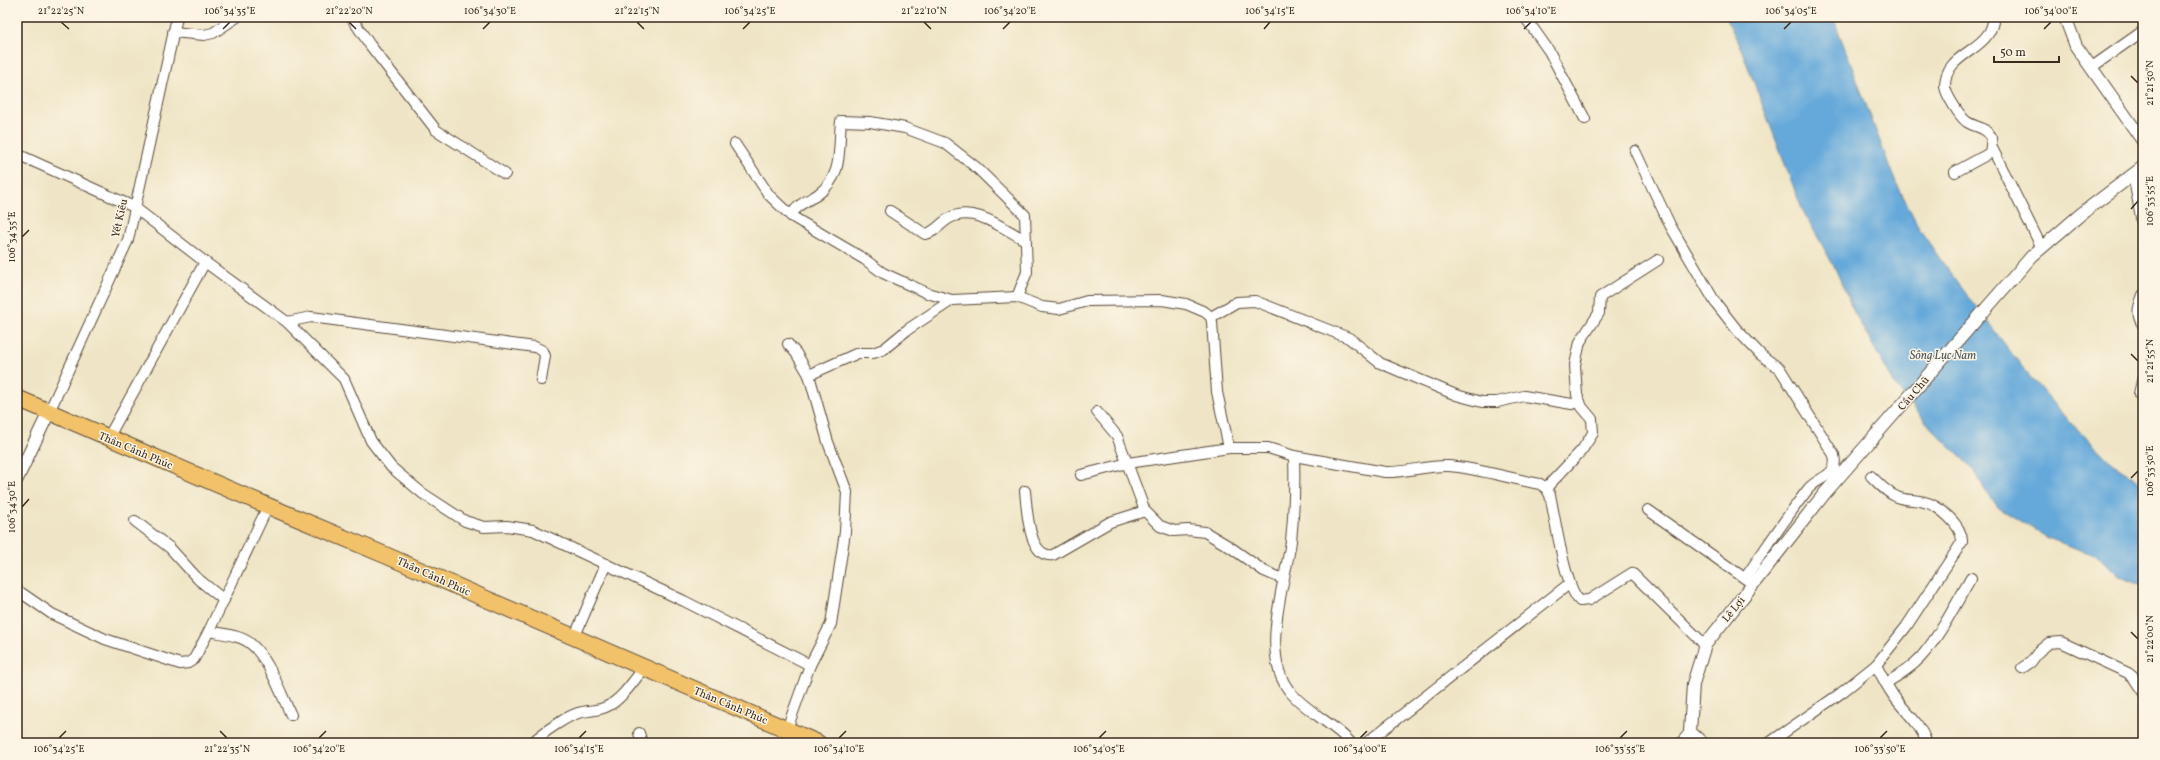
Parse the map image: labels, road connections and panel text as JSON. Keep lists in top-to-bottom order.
{
  "streets": {
    "highway": ["Thân Cảnh Phúc"],
    "street": ["Yết Kiêu", "Cầu Chũ", "Lê Lợi"]
  },
  "crossings": [
    ["Yết Kiêu", "Thân Cảnh Phúc"],
    ["Cầu Chũ", "Lê Lợi"]
  ],
  "water": ["Sông Lục Nam"],
  "scale_bar": "50 m",
  "coordinates": [
    "21°22'25\"N",
    "106°34'35\"E",
    "21°22'20\"N",
    "106°34'30\"E",
    "21°22'15\"N",
    "106°34'25\"E",
    "21°22'10\"N",
    "106°34'20\"E",
    "106°34'15\"E",
    "106°34'10\"E",
    "106°34'05\"E",
    "106°34'00\"E",
    "21°21'50\"N",
    "106°33'55\"E",
    "21°21'55\"N",
    "106°33'50\"E",
    "21°22'00\"N",
    "21°22'35\"N"
  ]
}
